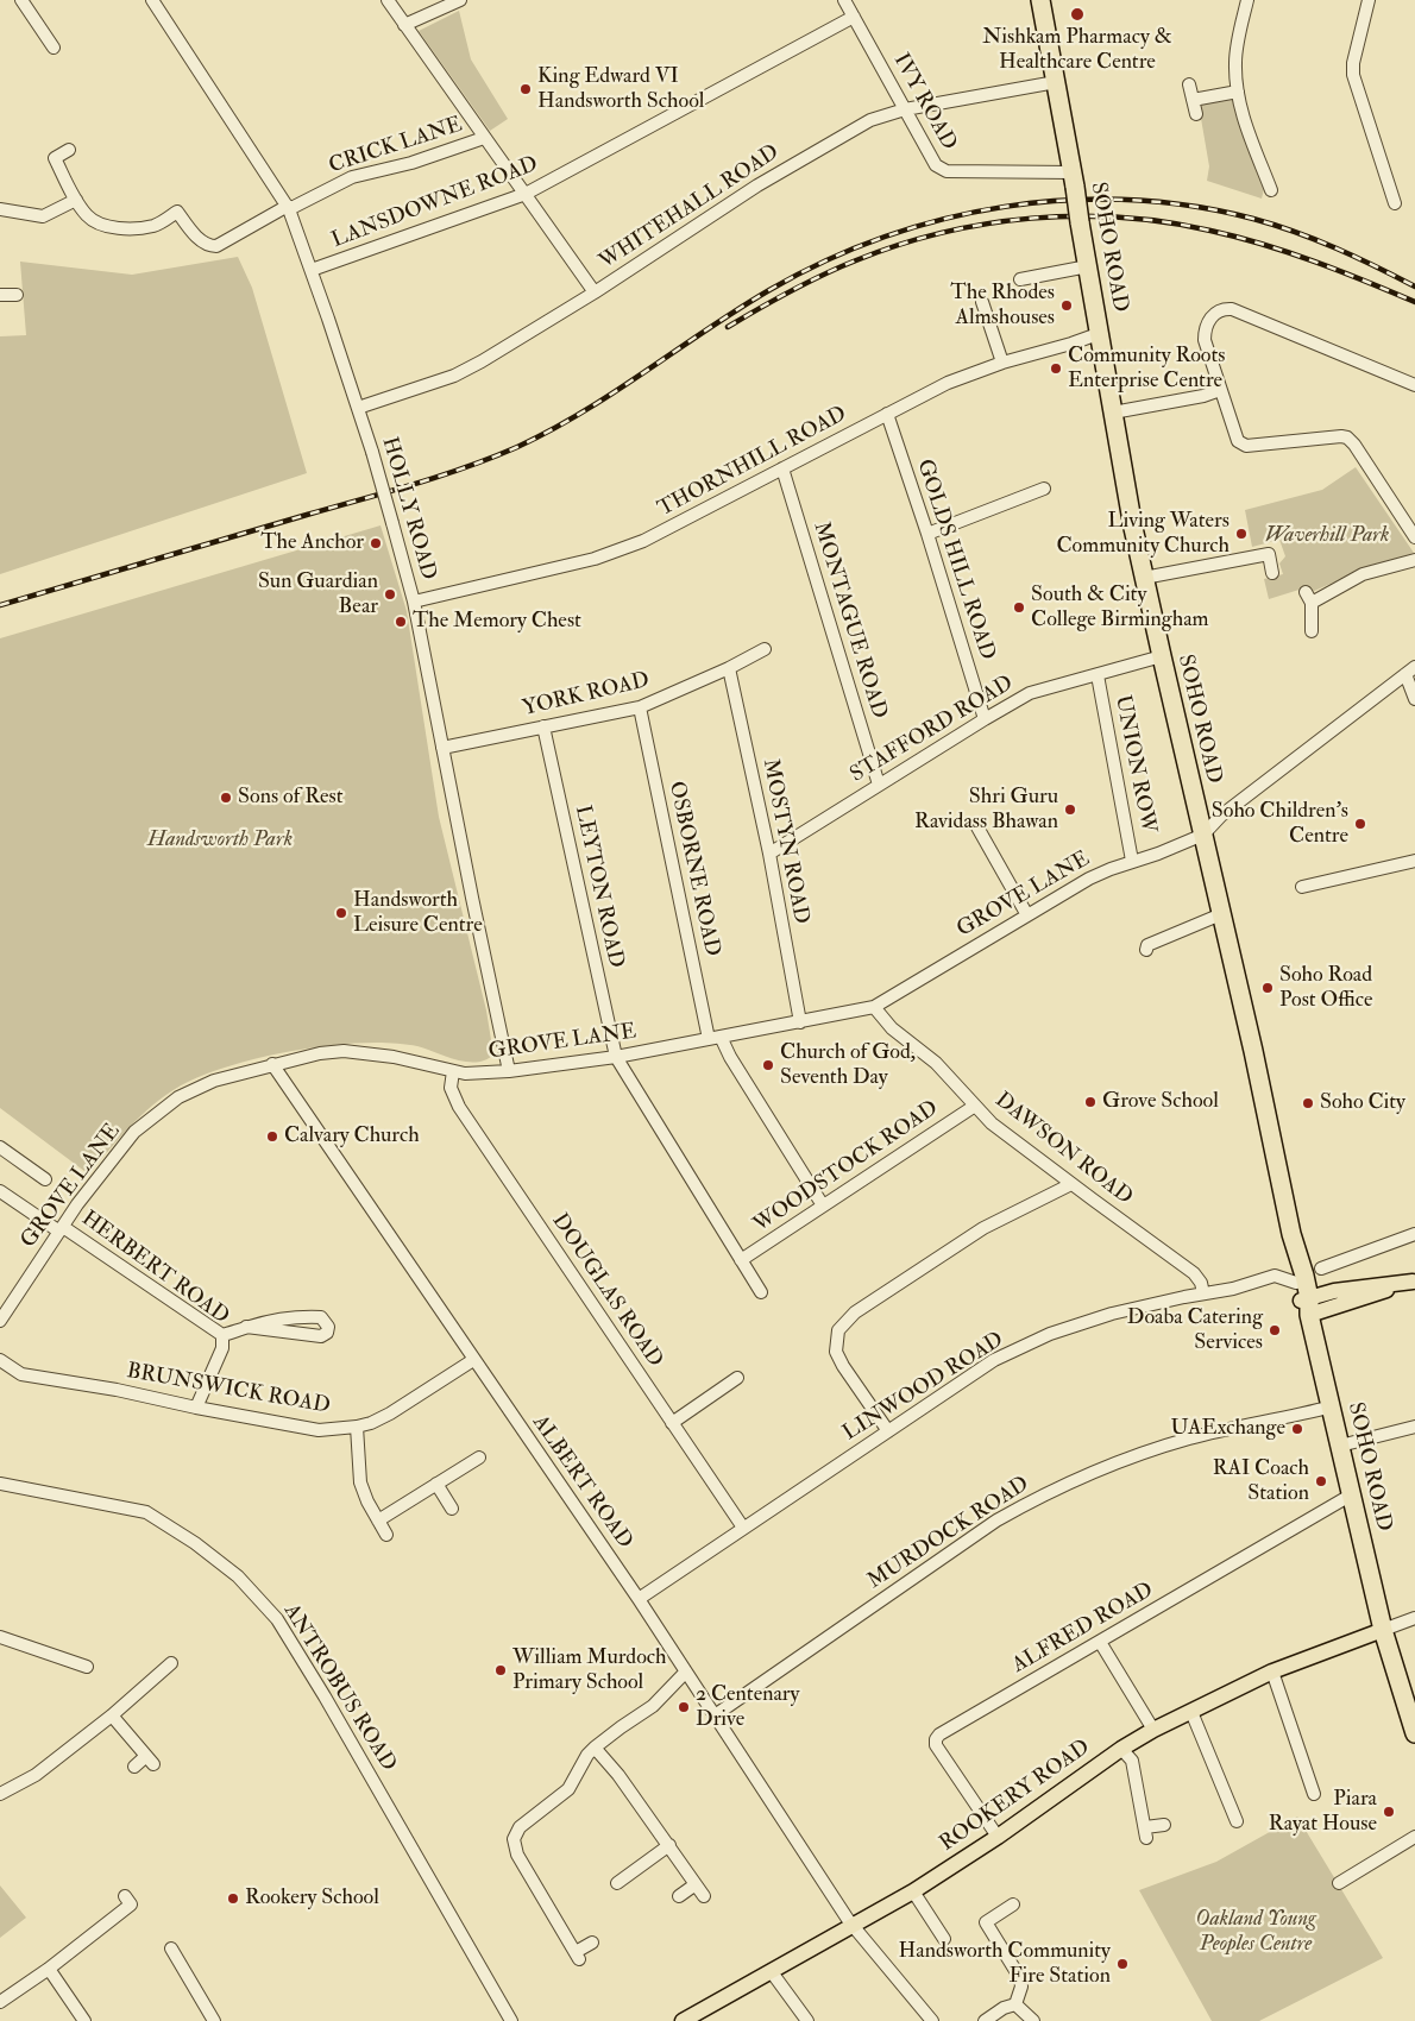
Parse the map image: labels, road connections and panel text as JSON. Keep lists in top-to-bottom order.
{
  "streets": {
    "highway": ["SOHO ROAD"],
    "main road": ["ROOKERY ROAD"],
    "street": [
      "IVY ROAD",
      "CRICK LANE",
      "LANSDOWNE ROAD",
      "WHITEHALL ROAD",
      "THORNHILL ROAD",
      "HOLLY ROAD",
      "GOLDS HILL ROAD",
      "MONTAGUE ROAD",
      "YORK ROAD",
      "STAFFORD ROAD",
      "UNION ROW",
      "MOSTYN ROAD",
      "OSBORNE ROAD",
      "LEYTON ROAD",
      "GROVE LANE",
      "DAWSON ROAD",
      "WOODSTOCK ROAD",
      "HERBERT ROAD",
      "DOUGLAS ROAD",
      "LINWOOD ROAD",
      "BRUNSWICK ROAD",
      "ALBERT ROAD",
      "MURDOCK ROAD",
      "ALFRED ROAD",
      "ANTROBUS ROAD"
    ]
  },
  "crossings": [
    ["IVY ROAD", "LANSDOWNE ROAD"],
    ["IVY ROAD", "WHITEHALL ROAD"],
    ["IVY ROAD", "SOHO ROAD"],
    ["CRICK LANE", "HOLLY ROAD"],
    ["LANSDOWNE ROAD", "HOLLY ROAD"],
    ["WHITEHALL ROAD", "SOHO ROAD"],
    ["WHITEHALL ROAD", "HOLLY ROAD"],
    ["SOHO ROAD", "THORNHILL ROAD"],
    ["SOHO ROAD", "STAFFORD ROAD"],
    ["SOHO ROAD", "GROVE LANE"],
    ["SOHO ROAD", "LINWOOD ROAD"],
    ["SOHO ROAD", "MURDOCK ROAD"],
    ["SOHO ROAD", "ALFRED ROAD"],
    ["SOHO ROAD", "ROOKERY ROAD"],
    ["THORNHILL ROAD", "HOLLY ROAD"],
    ["THORNHILL ROAD", "GOLDS HILL ROAD"],
    ["THORNHILL ROAD", "MONTAGUE ROAD"],
    ["HOLLY ROAD", "YORK ROAD"],
    ["HOLLY ROAD", "GROVE LANE"],
    ["GOLDS HILL ROAD", "STAFFORD ROAD"],
    ["MONTAGUE ROAD", "STAFFORD ROAD"],
    ["YORK ROAD", "MOSTYN ROAD"],
    ["YORK ROAD", "OSBORNE ROAD"],
    ["YORK ROAD", "LEYTON ROAD"],
    ["STAFFORD ROAD", "UNION ROW"],
    ["STAFFORD ROAD", "MOSTYN ROAD"],
    ["UNION ROW", "GROVE LANE"],
    ["MOSTYN ROAD", "GROVE LANE"],
    ["OSBORNE ROAD", "GROVE LANE"],
    ["OSBORNE ROAD", "WOODSTOCK ROAD"],
    ["LEYTON ROAD", "GROVE LANE"],
    ["LEYTON ROAD", "WOODSTOCK ROAD"],
    ["GROVE LANE", "DAWSON ROAD"],
    ["GROVE LANE", "HERBERT ROAD"],
    ["GROVE LANE", "DOUGLAS ROAD"],
    ["GROVE LANE", "ALBERT ROAD"],
    ["DAWSON ROAD", "WOODSTOCK ROAD"],
    ["DAWSON ROAD", "LINWOOD ROAD"],
    ["HERBERT ROAD", "BRUNSWICK ROAD"],
    ["DOUGLAS ROAD", "LINWOOD ROAD"],
    ["LINWOOD ROAD", "ALBERT ROAD"],
    ["BRUNSWICK ROAD", "ALBERT ROAD"],
    ["ALBERT ROAD", "MURDOCK ROAD"],
    ["ALBERT ROAD", "ROOKERY ROAD"],
    ["ALFRED ROAD", "ROOKERY ROAD"]
  ],
  "parks": ["Waverhill Park", "Handsworth Park", "Oakland Young Peoples Centre"],
  "places": [
    "Nishkam Pharmacy & Healthcare Centre",
    "King Edward VI Handsworth School",
    "The Rhodes Almshouses",
    "Community Roots Enterprise Centre",
    "Living Waters Community Church",
    "The Anchor",
    "Sun Guardian Bear",
    "South & City College Birmingham",
    "The Memory Chest",
    "Sons of Rest",
    "Shri Guru Ravidass Bhawan",
    "Soho Children's Centre",
    "Handsworth Leisure Centre",
    "Soho Road Post Office",
    "Church of God, Seventh Day",
    "Grove School",
    "Soho City",
    "Calvary Church",
    "Doaba Catering Services",
    "UAExchange",
    "RAI Coach Station",
    "William Murdoch Primary School",
    "2 Centenary Drive",
    "Piara Rayat House",
    "Rookery School",
    "Handsworth Community Fire Station"
  ]
}
